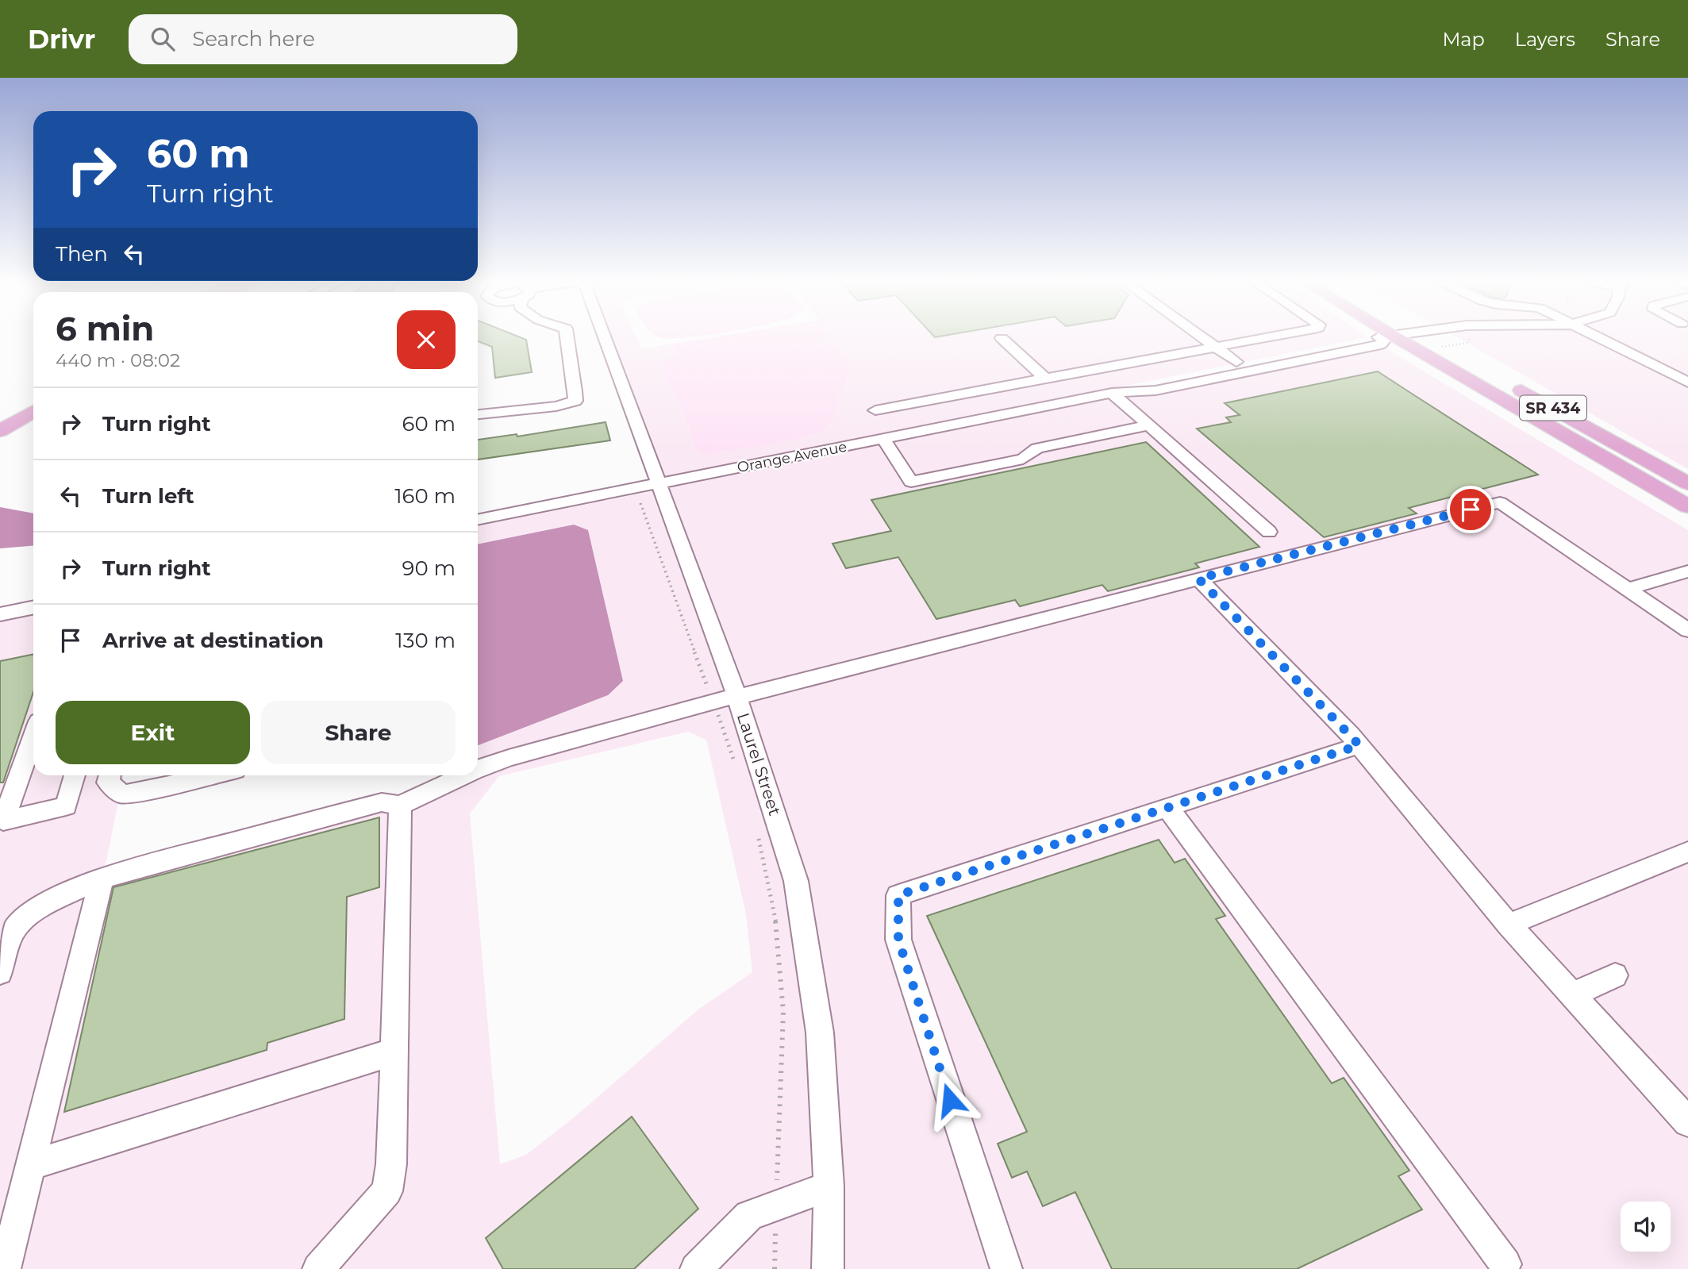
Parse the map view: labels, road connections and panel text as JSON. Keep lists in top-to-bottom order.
{
  "streets": {
    "main road": ["SR 434"],
    "street": ["Orange Avenue", "Laurel Street"]
  },
  "crossings": [
    ["Orange Avenue", "Laurel Street"]
  ],
  "page": {
    "header": "Drivr",
    "search": "Search here",
    "nav": ["Map", "Layers", "Share"],
    "turn": ["60 m", "Turn right"],
    "then": "Then",
    "heading": ["6 min", "440 m · 08:02"],
    "list": [
      {
        "name": "Turn right",
        "value": "60 m"
      },
      {
        "name": "Turn left",
        "value": "160 m"
      },
      {
        "name": "Turn right",
        "value": "90 m"
      },
      {
        "name": "Arrive at destination",
        "value": "130 m"
      }
    ],
    "buttons": ["Exit", "Share"]
  }
}
